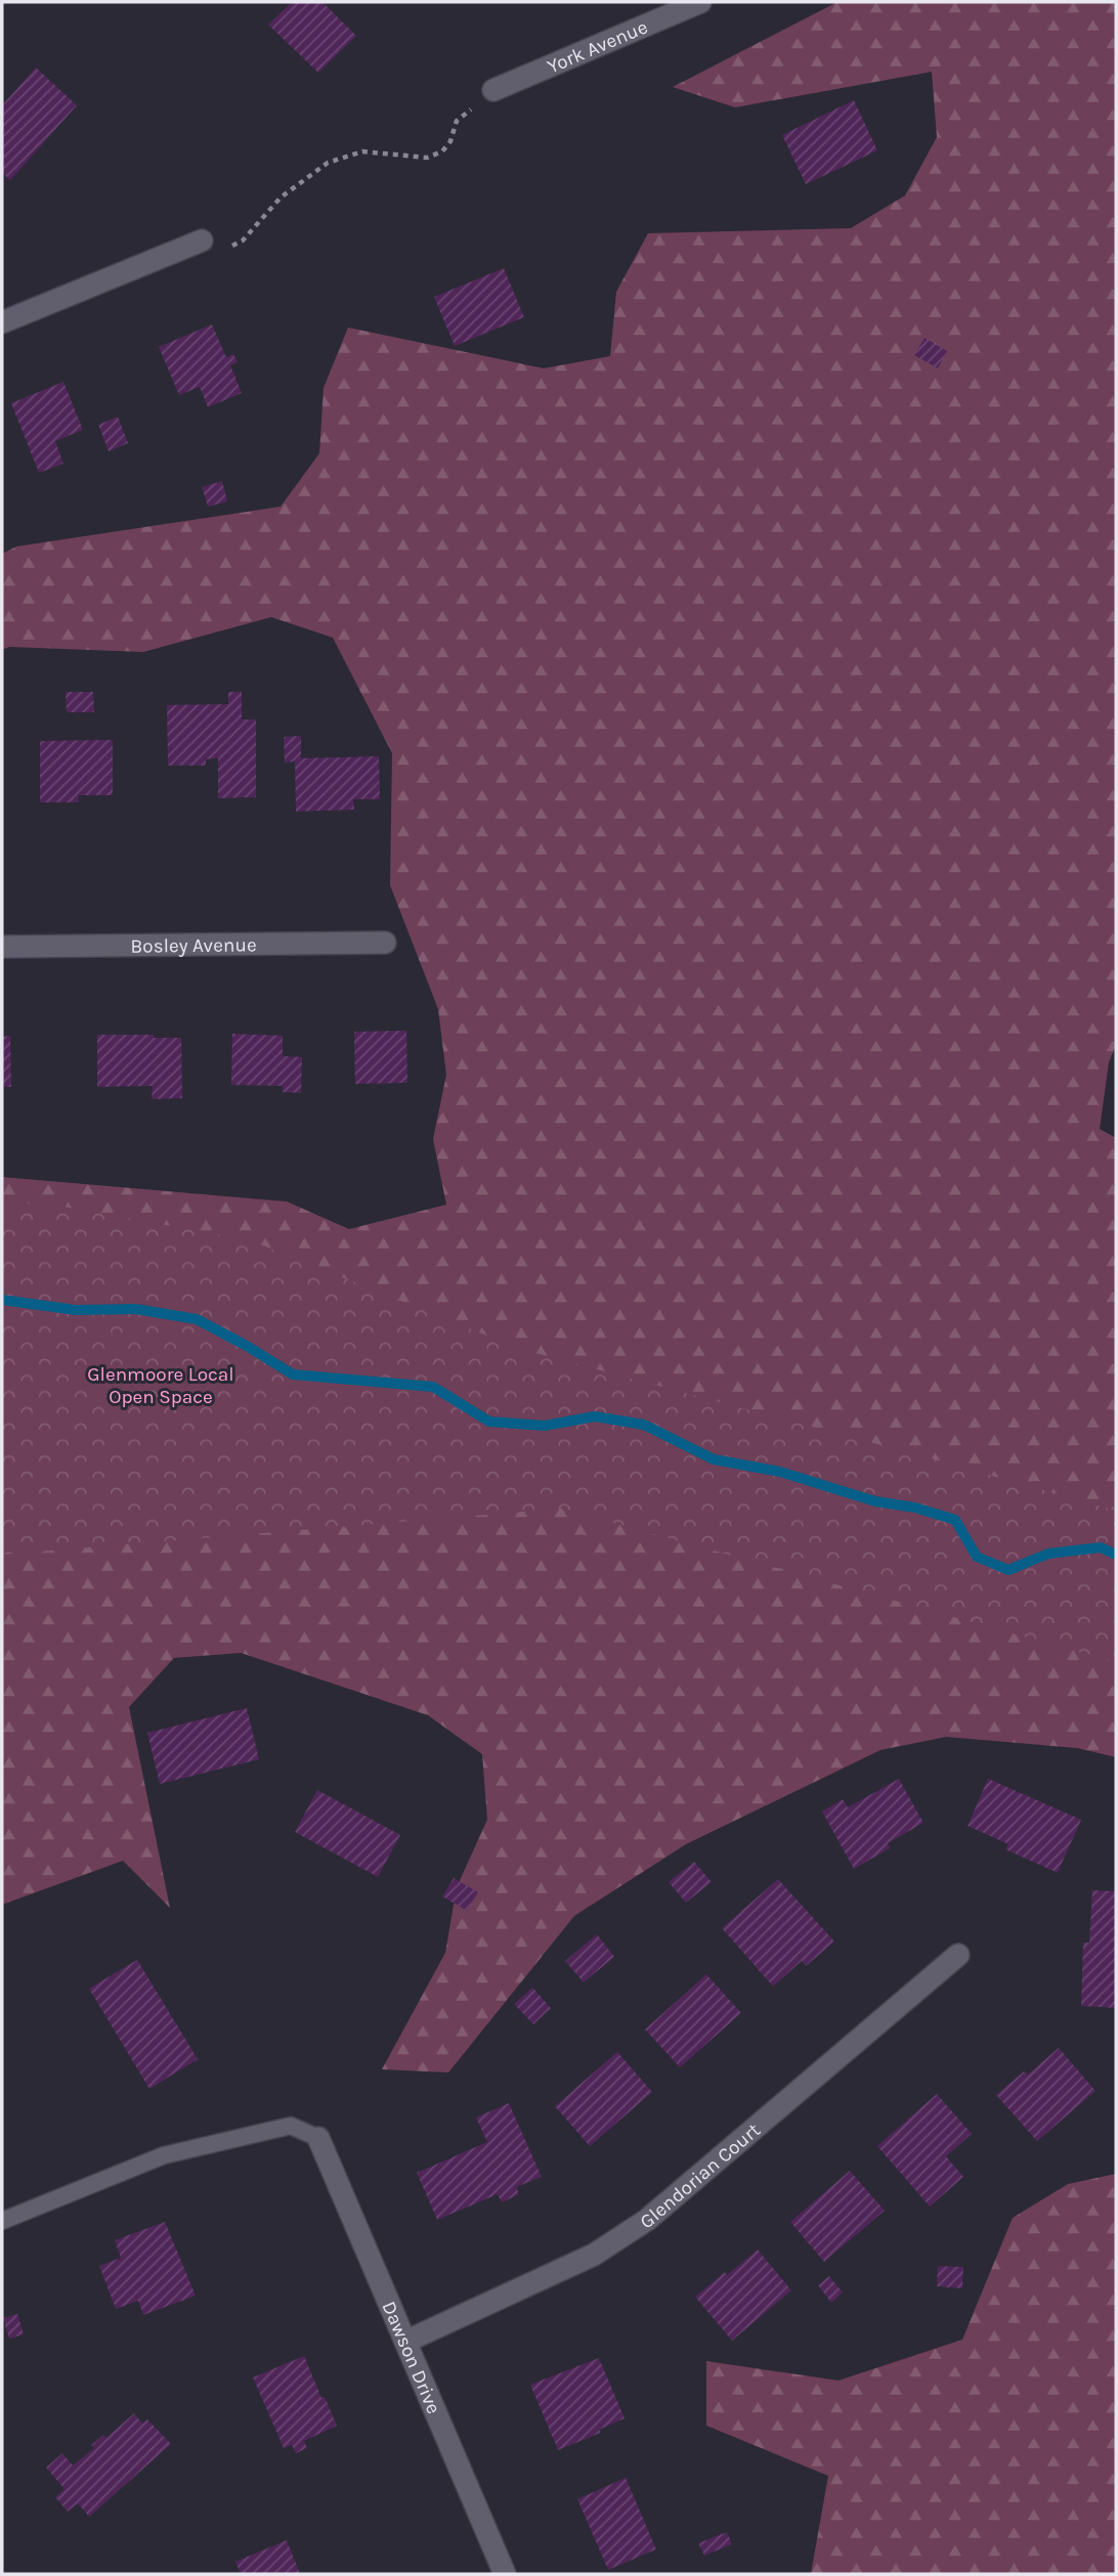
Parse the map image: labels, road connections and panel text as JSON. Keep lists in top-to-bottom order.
{
  "streets": {
    "street": [
      "York Avenue",
      "Bosley Avenue",
      "Glendorian Court",
      "Dawson Drive"
    ]
  },
  "crossings": [
    ["Glendorian Court", "Dawson Drive"]
  ],
  "parks": ["Glenmoore Local Open Space"]
}
